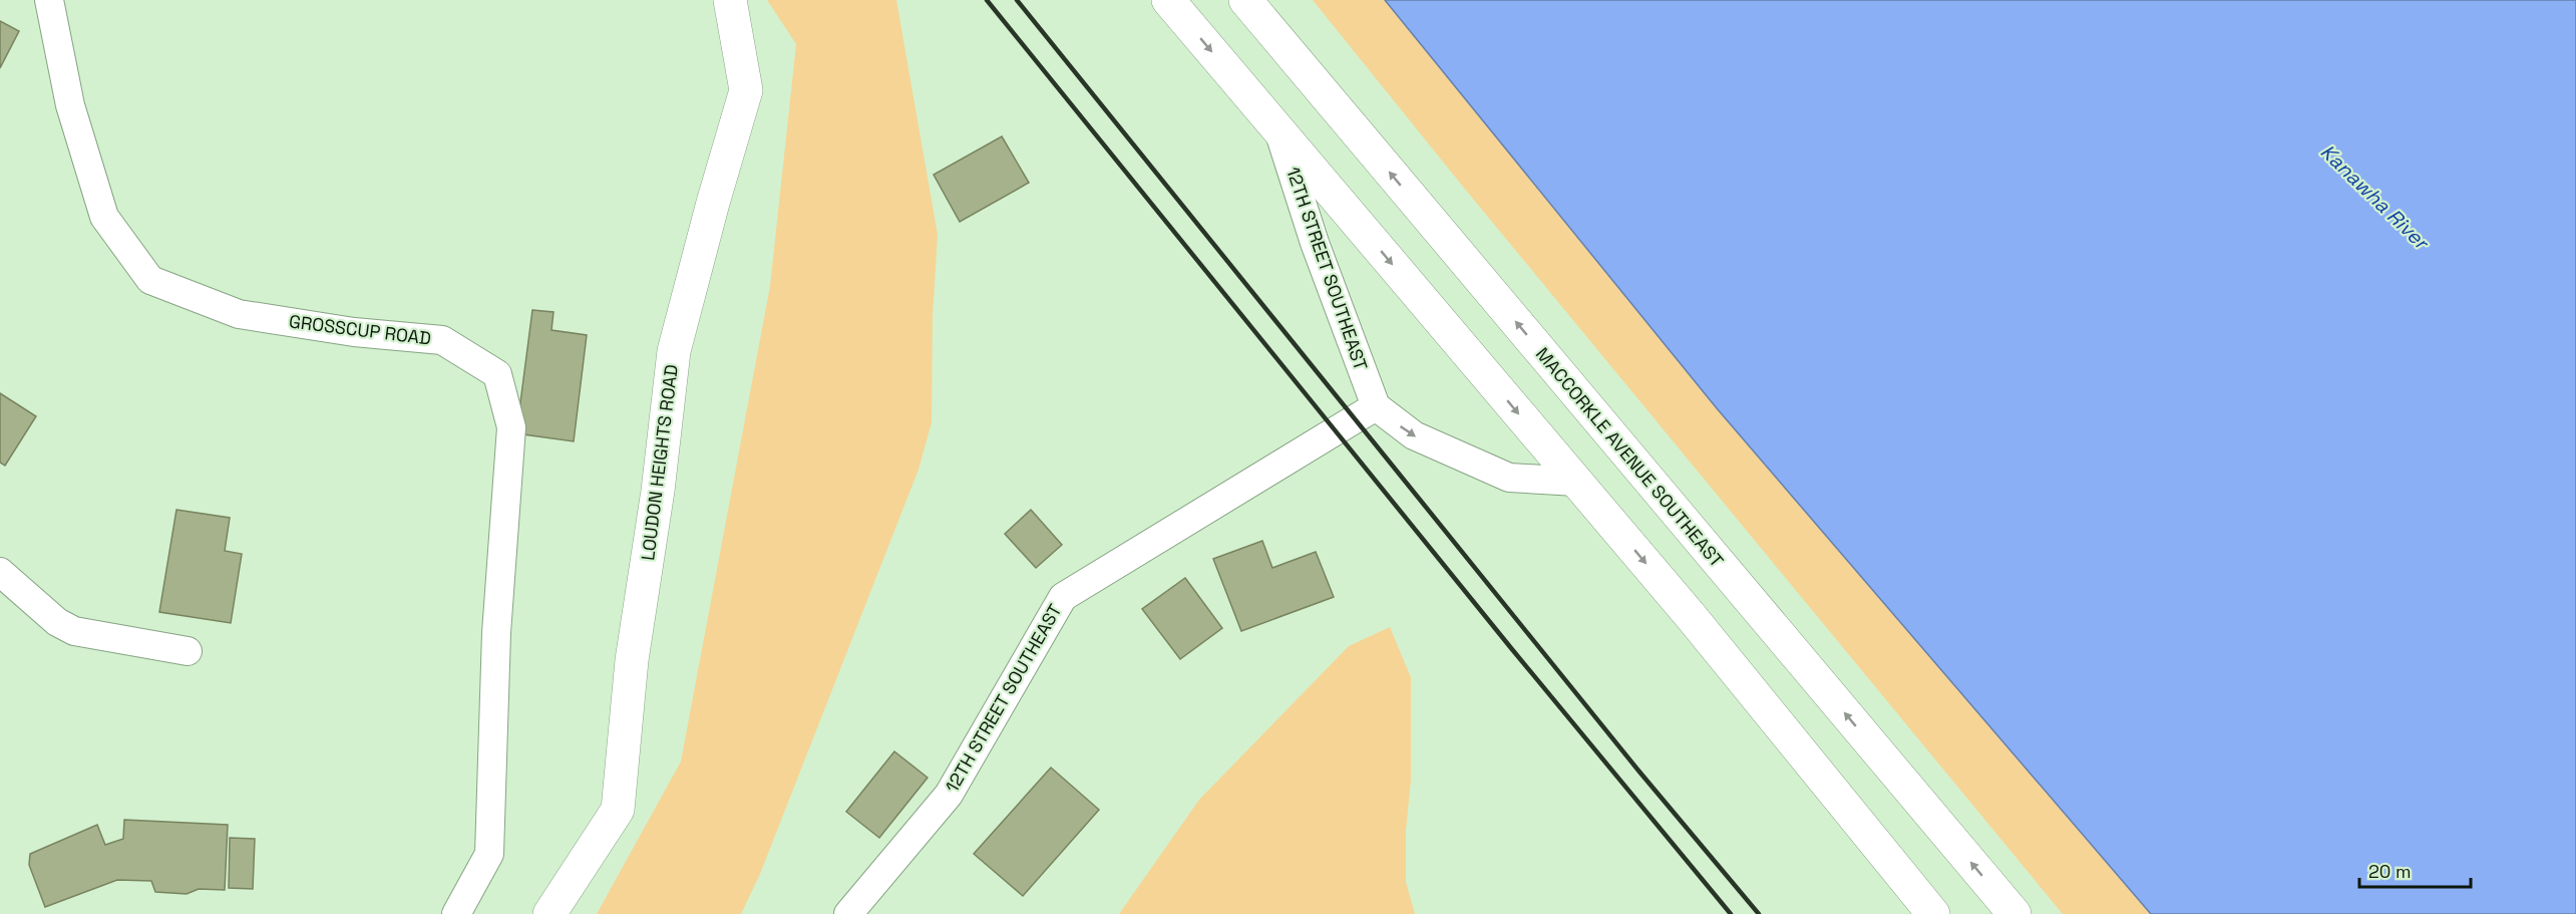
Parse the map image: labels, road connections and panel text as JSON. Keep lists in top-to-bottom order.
{
  "streets": {
    "main road": ["MACCORKLE AVENUE SOUTHEAST", "LOUDON HEIGHTS ROAD"],
    "street": ["12TH STREET SOUTHEAST", "GROSSCUP ROAD"]
  },
  "water": ["Kanawha River"],
  "scale_bar": "20 m"
}
